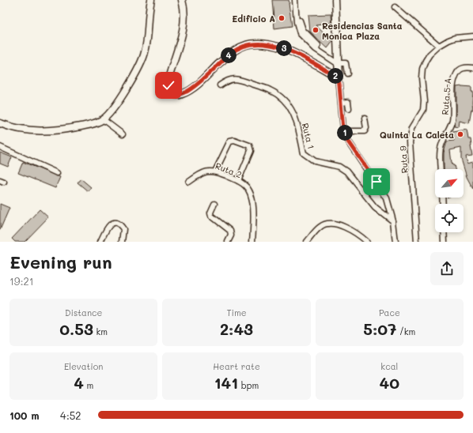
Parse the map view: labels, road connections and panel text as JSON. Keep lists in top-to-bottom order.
{
  "streets": {
    "street": [
      "Ruta 5-A",
      "Ruta 1",
      "Ruta 9",
      "Ruta 2"
    ]
  },
  "places": ["Edificio A", "Residencias Santa Monica Plaza", "Quinta La Caleta"],
  "north": "top right",
  "page": {
    "pins": [
      "3",
      "4",
      "2",
      "1"
    ],
    "heading": ["Evening run", "19:21"],
    "stats": [
      ["Distance", "0.53 km"],
      ["Time", "2:43"],
      ["Pace", "5:07 /km"],
      ["Elevation", "4 m"],
      ["Heart rate", "141 bpm"],
      ["kcal", "40"]
    ],
    "list": [
      {
        "name": "100 m",
        "note": "4:52"
      }
    ]
  }
}
